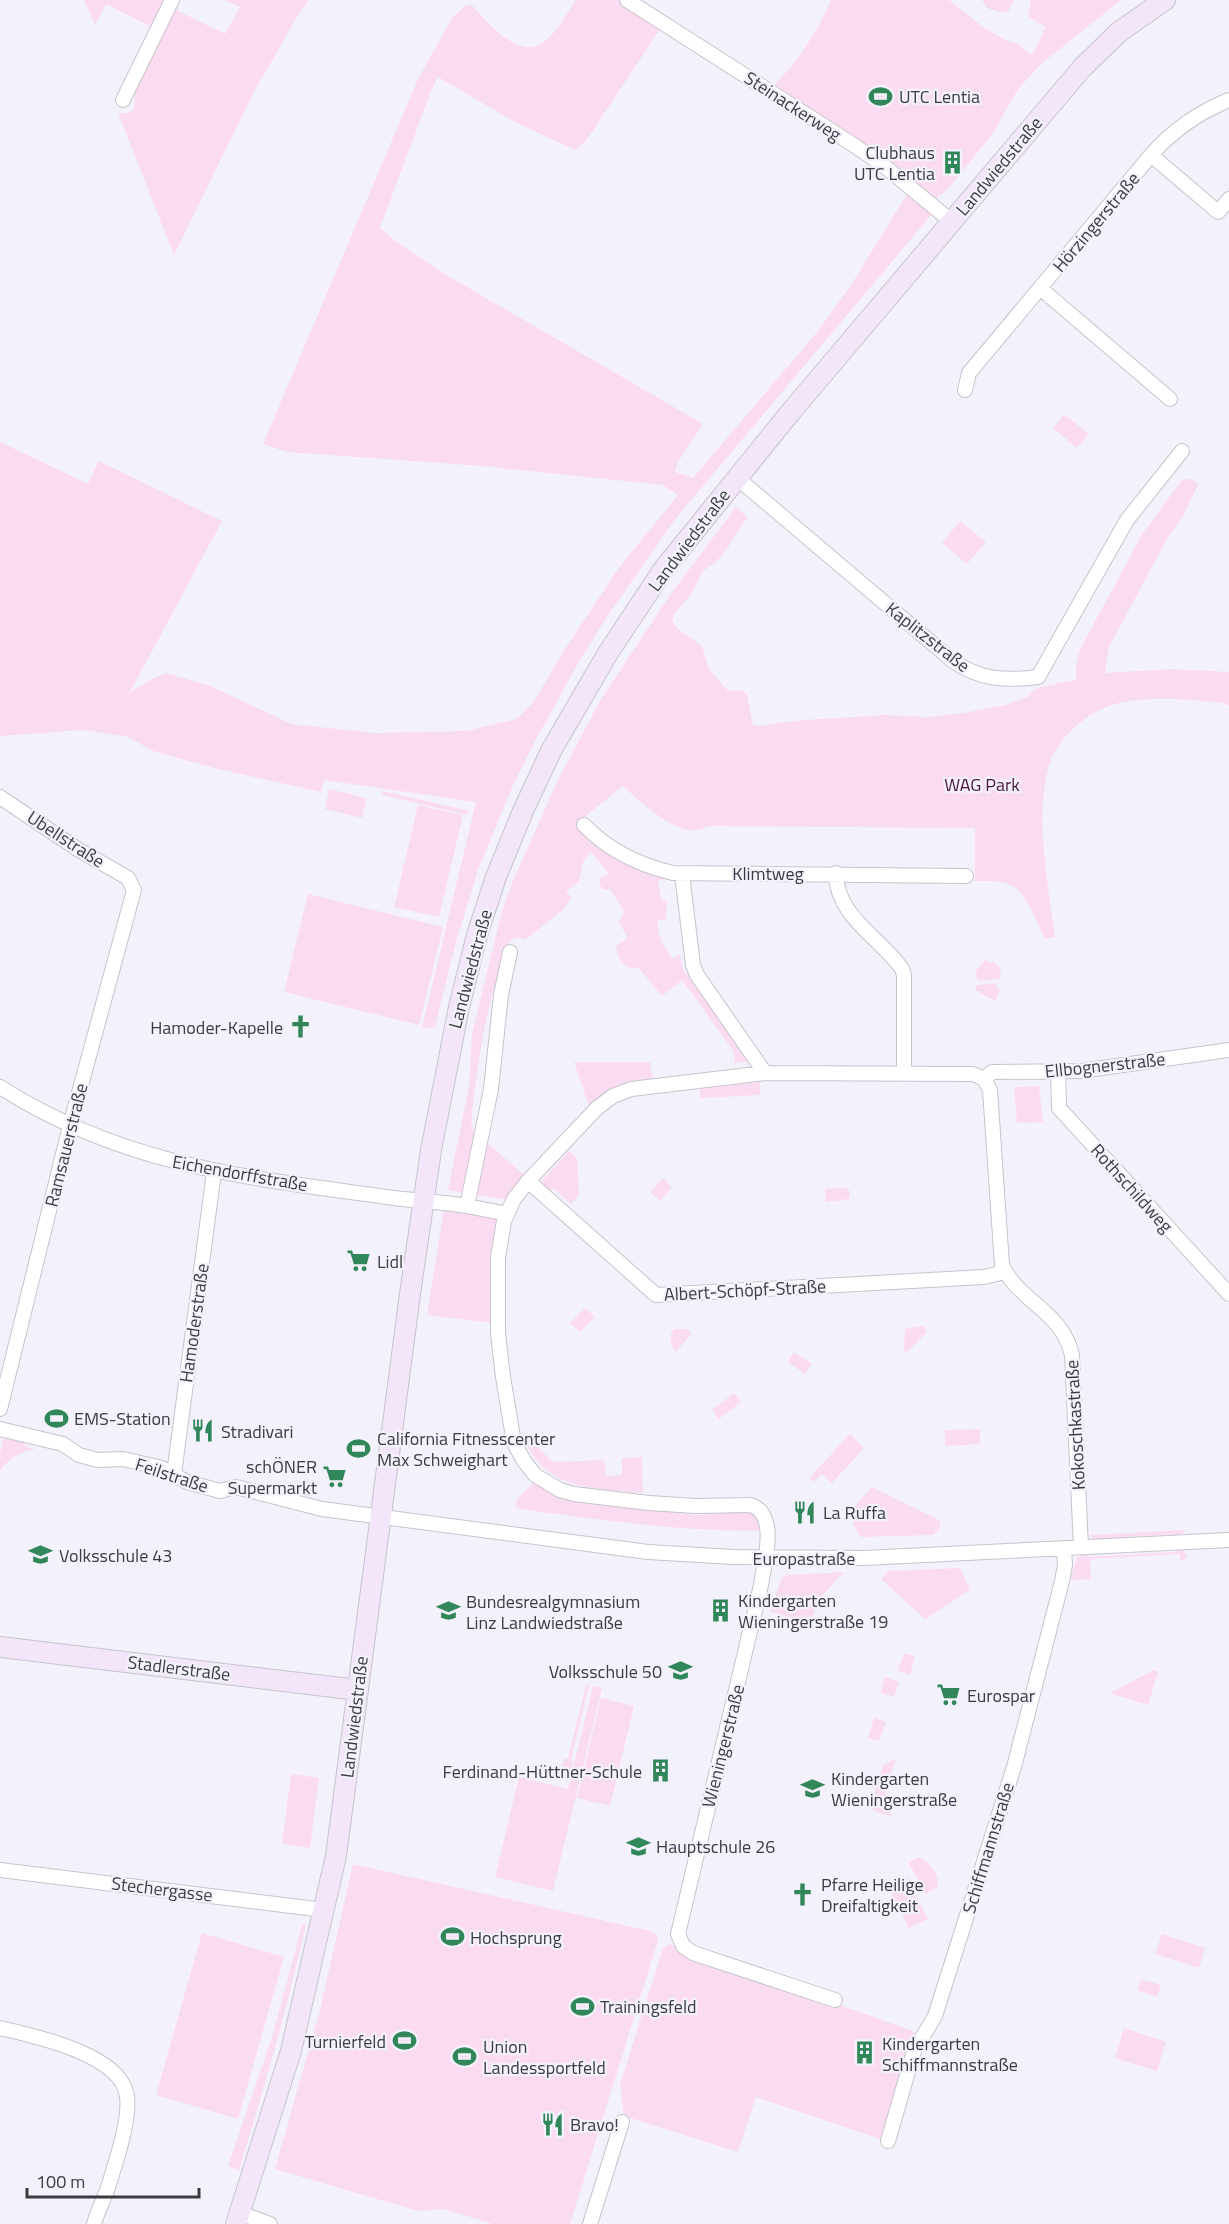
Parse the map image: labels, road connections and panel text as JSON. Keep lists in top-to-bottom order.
{
  "streets": {
    "main road": ["Landwiedstraße", "Stadlerstraße"],
    "street": [
      "Steinackerweg",
      "Hörzingerstraße",
      "Kaplitzstraße",
      "Ubellstraße",
      "Klimtweg",
      "Ellbognerstraße",
      "Ramsauerstraße",
      "Eichendorffstraße",
      "Rothschildweg",
      "Albert-Schöpf-Straße",
      "Hamoderstraße",
      "Kokoschkastraße",
      "Feilstraße",
      "Europastraße",
      "Wieningerstraße",
      "Schiffmannstraße",
      "Stechergasse"
    ]
  },
  "crossings": [
    ["Steinackerweg", "Landwiedstraße"],
    ["Landwiedstraße", "Kaplitzstraße"],
    ["Landwiedstraße", "Eichendorffstraße"],
    ["Landwiedstraße", "Feilstraße"],
    ["Landwiedstraße", "Europastraße"],
    ["Landwiedstraße", "Stadlerstraße"],
    ["Landwiedstraße", "Stechergasse"],
    ["Ubellstraße", "Ramsauerstraße"],
    ["Ellbognerstraße", "Rothschildweg"],
    ["Ramsauerstraße", "Eichendorffstraße"],
    ["Eichendorffstraße", "Hamoderstraße"],
    ["Albert-Schöpf-Straße", "Kokoschkastraße"],
    ["Hamoderstraße", "Feilstraße"],
    ["Kokoschkastraße", "Europastraße"],
    ["Feilstraße", "Europastraße"],
    ["Europastraße", "Wieningerstraße"],
    ["Europastraße", "Schiffmannstraße"]
  ],
  "parks": ["WAG Park"],
  "places": {
    "sports": [
      "UTC Lentia",
      "EMS-Station",
      "California Fitnesscenter Max Schweighart",
      "Hochsprung",
      "Trainingsfeld",
      "Turnierfeld",
      "Union Landessportfeld"
    ],
    "building": [
      "Clubhaus UTC Lentia",
      "Kindergarten Wieningerstraße 19",
      "Ferdinand-Hüttner-Schule",
      "Kindergarten Schiffmannstraße"
    ],
    "church": ["Hamoder-Kapelle", "Pfarre Heilige Dreifaltigkeit"],
    "supermarket": ["Lidl", "schÖNER Supermarkt", "Eurospar"],
    "restaurant": ["Stradivari", "La Ruffa", "Bravo!"],
    "school or university": [
      "Volksschule 43",
      "Bundesrealgymnasium Linz Landwiedstraße",
      "Volksschule 50",
      "Kindergarten Wieningerstraße",
      "Hauptschule 26"
    ]
  },
  "scale_bar": "100 m"
}
